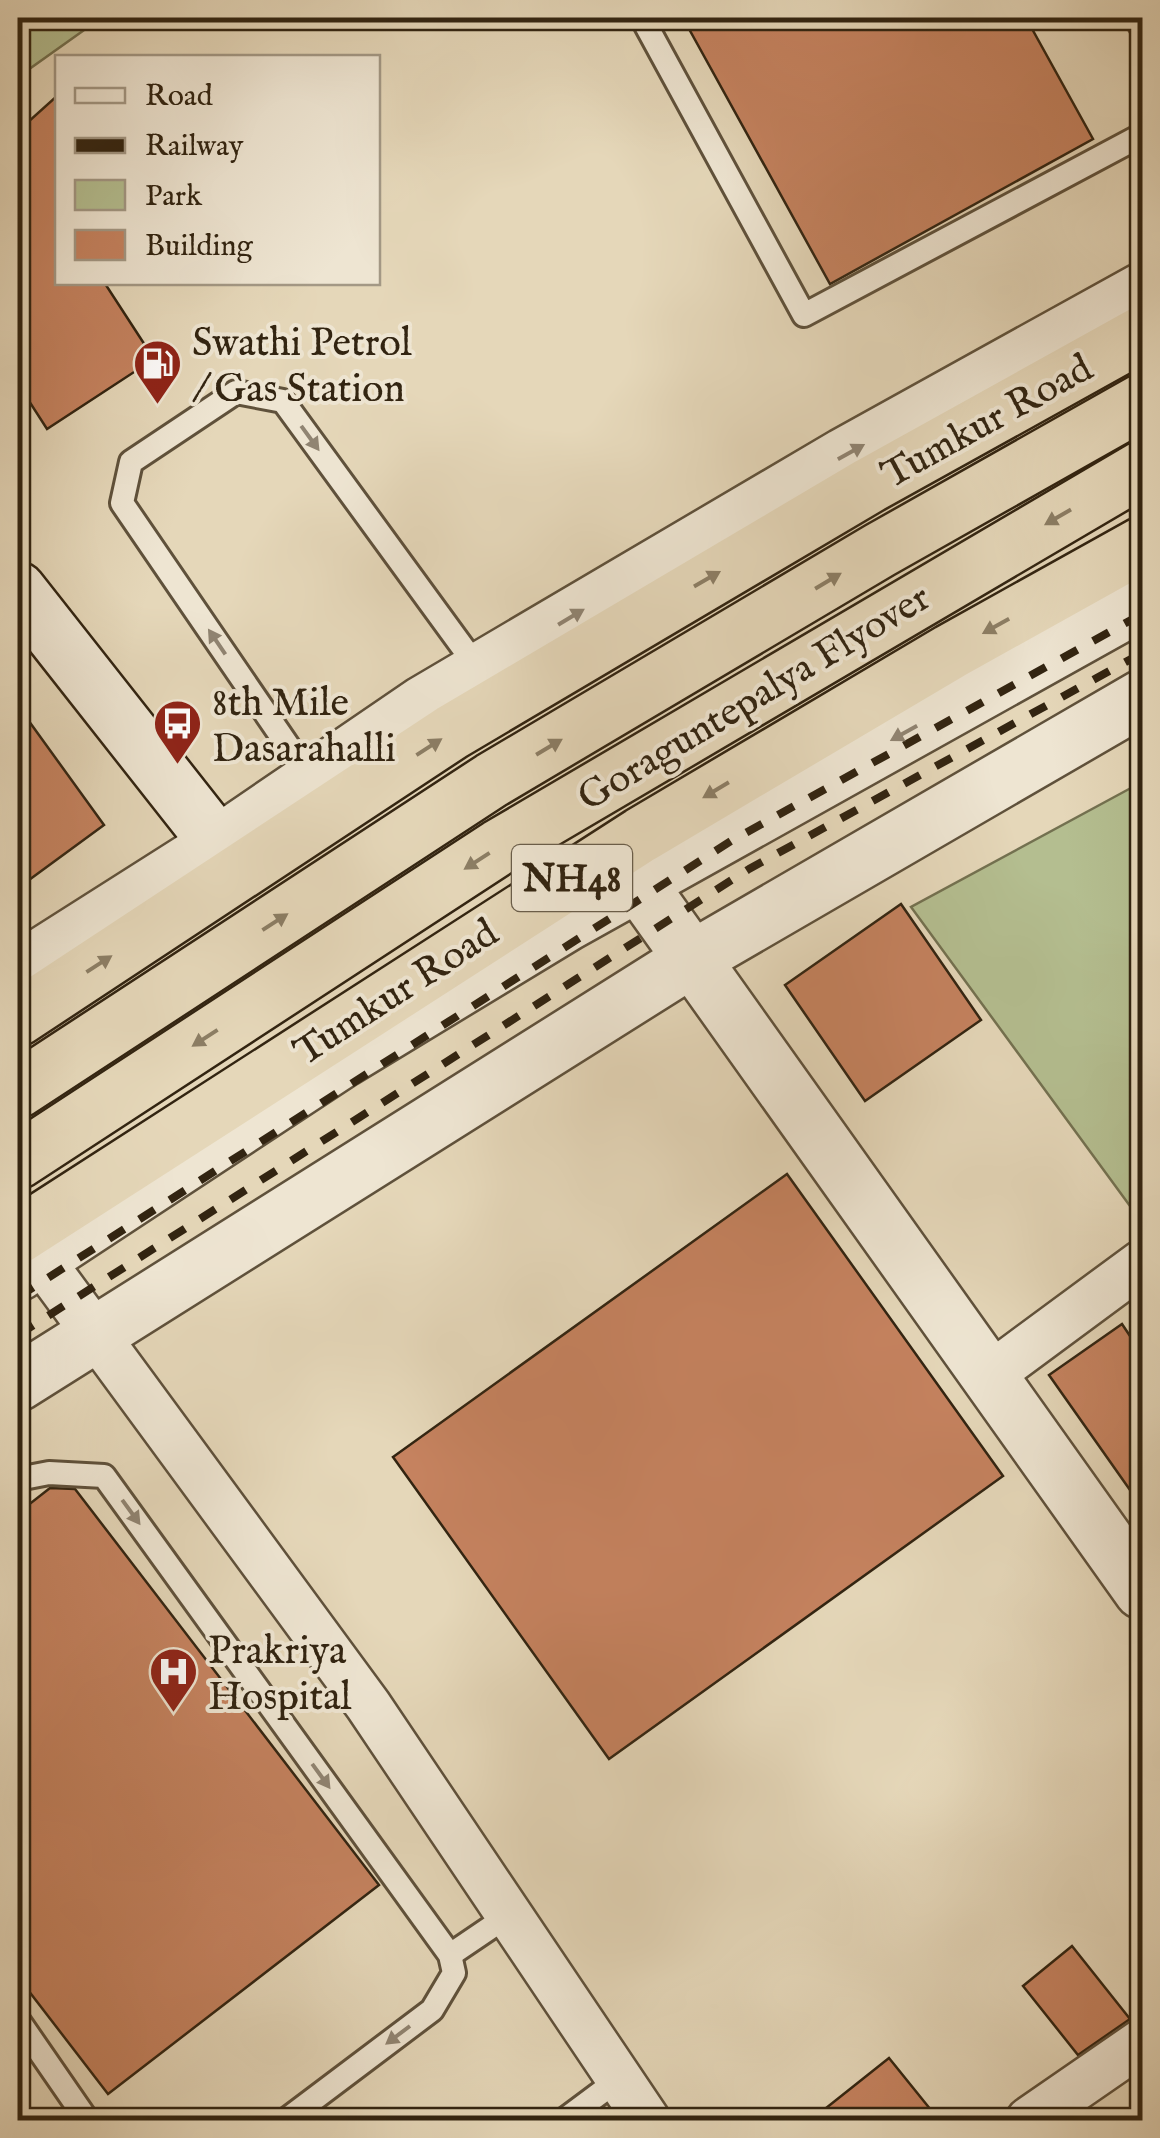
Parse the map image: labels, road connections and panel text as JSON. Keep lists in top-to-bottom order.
{
  "streets": {
    "highway": ["Tumkur Road", "Goraguntepalya Flyover", "NH48"]
  },
  "places": {
    "fuel station": ["Swathi Petrol / Gas Station"],
    "bus stop": ["8th Mile Dasarahalli"],
    "hospital": ["Prakriya Hospital"]
  },
  "legend": [
    "Road",
    "Railway",
    "Park",
    "Building"
  ]
}
